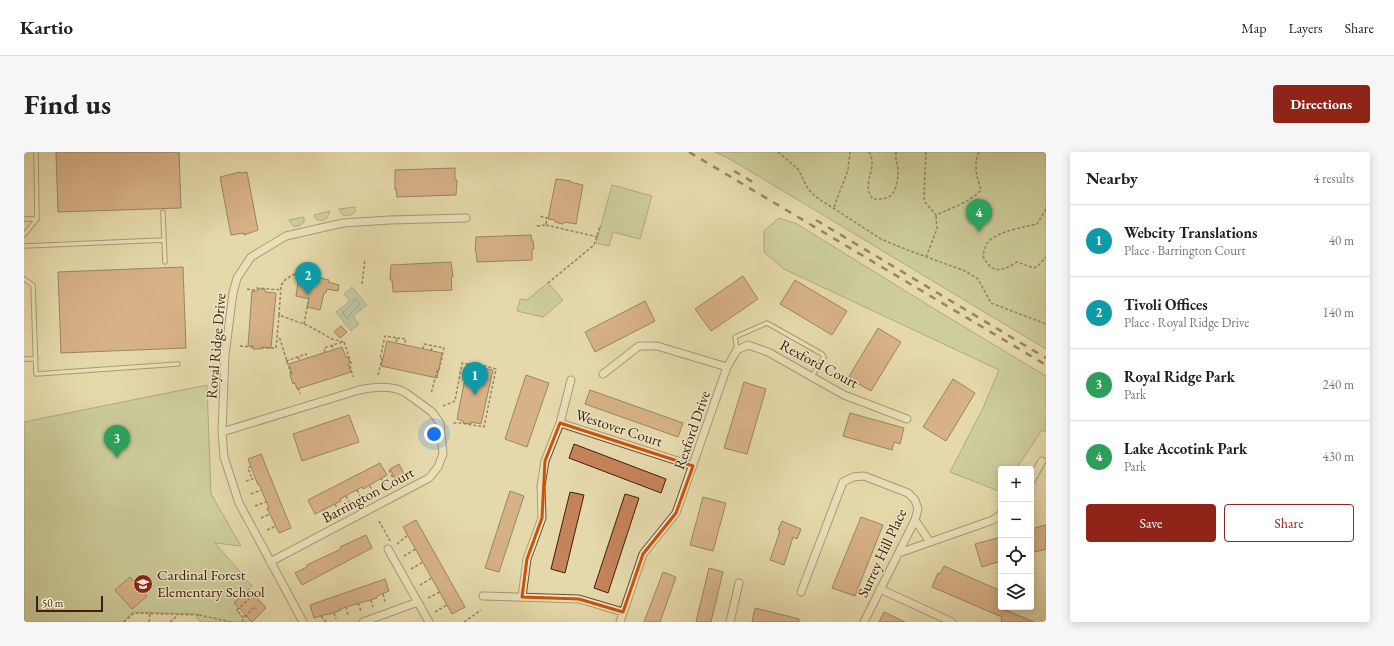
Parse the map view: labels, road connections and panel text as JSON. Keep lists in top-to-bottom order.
{
  "streets": {
    "street": [
      "Royal Ridge Drive",
      "Rexford Court",
      "Westover Court",
      "Rexford Drive",
      "Barrington Court",
      "Surrey Hill Place"
    ]
  },
  "crossings": [
    ["Royal Ridge Drive", "Barrington Court"],
    ["Westover Court", "Rexford Drive"]
  ],
  "places": {
    "school or university": ["Cardinal Forest Elementary School"]
  },
  "scale_bar": "50 m",
  "page": {
    "header": "Kartio",
    "nav": ["Map", "Layers", "Share"],
    "buttons": [
      "Directions",
      ["Save", "Share"]
    ],
    "title": "Find us",
    "heading": ["Nearby", "4 results"],
    "pins": [
      "4",
      "2",
      "1",
      "3"
    ],
    "list": [
      {
        "mark": "1",
        "name": "Webcity Translations",
        "note": "Place · Barrington Court",
        "value": "40 m"
      },
      {
        "mark": "2",
        "name": "Tivoli Offices",
        "note": "Place · Royal Ridge Drive",
        "value": "140 m"
      },
      {
        "mark": "3",
        "name": "Royal Ridge Park",
        "note": "Park",
        "value": "240 m"
      },
      {
        "mark": "4",
        "name": "Lake Accotink Park",
        "note": "Park",
        "value": "430 m"
      }
    ],
    "map_buttons": ["+", "−"],
    "scale": "50 m"
  }
}
